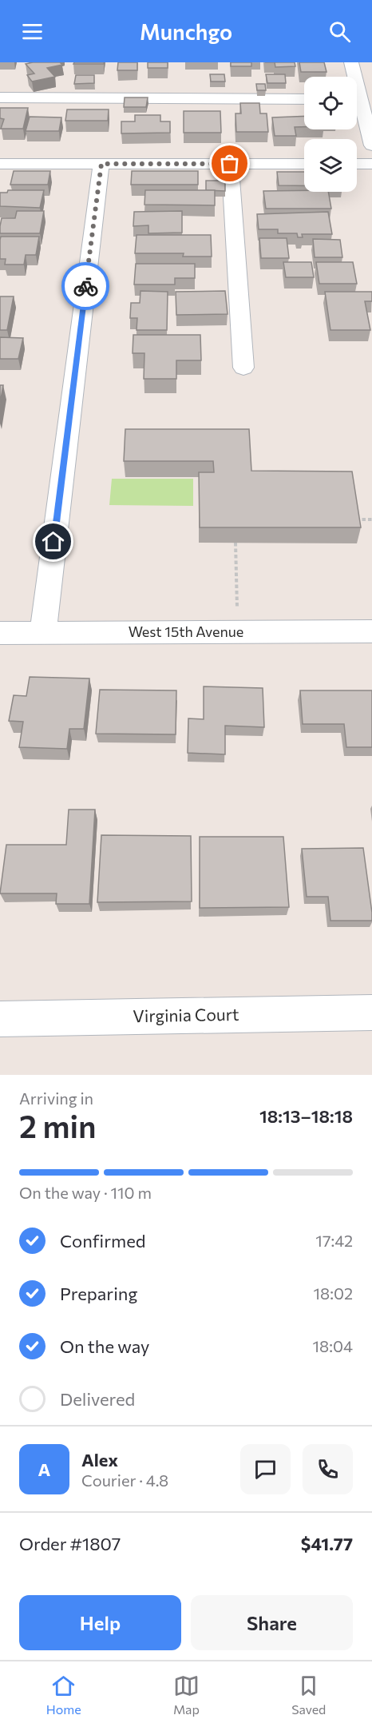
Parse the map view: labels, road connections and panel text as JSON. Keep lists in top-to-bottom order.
{
  "streets": {
    "street": ["West 15th Avenue", "Virginia Court"]
  },
  "page": {
    "header": "Munchgo",
    "heading": ["2 min", "Arriving in", "18:13–18:18"],
    "panel": [
      "Alex",
      "Courier · 4.8",
      "Order #1807",
      "$41.77"
    ],
    "bar": "On the way · 110 m",
    "list": [
      ["Confirmed", "17:42"],
      ["Preparing", "18:02"],
      ["On the way", "18:04"],
      "Delivered"
    ],
    "round": "A",
    "buttons": ["Help", "Share"],
    "tabs": ["Home", "Map", "Saved"]
  }
}
